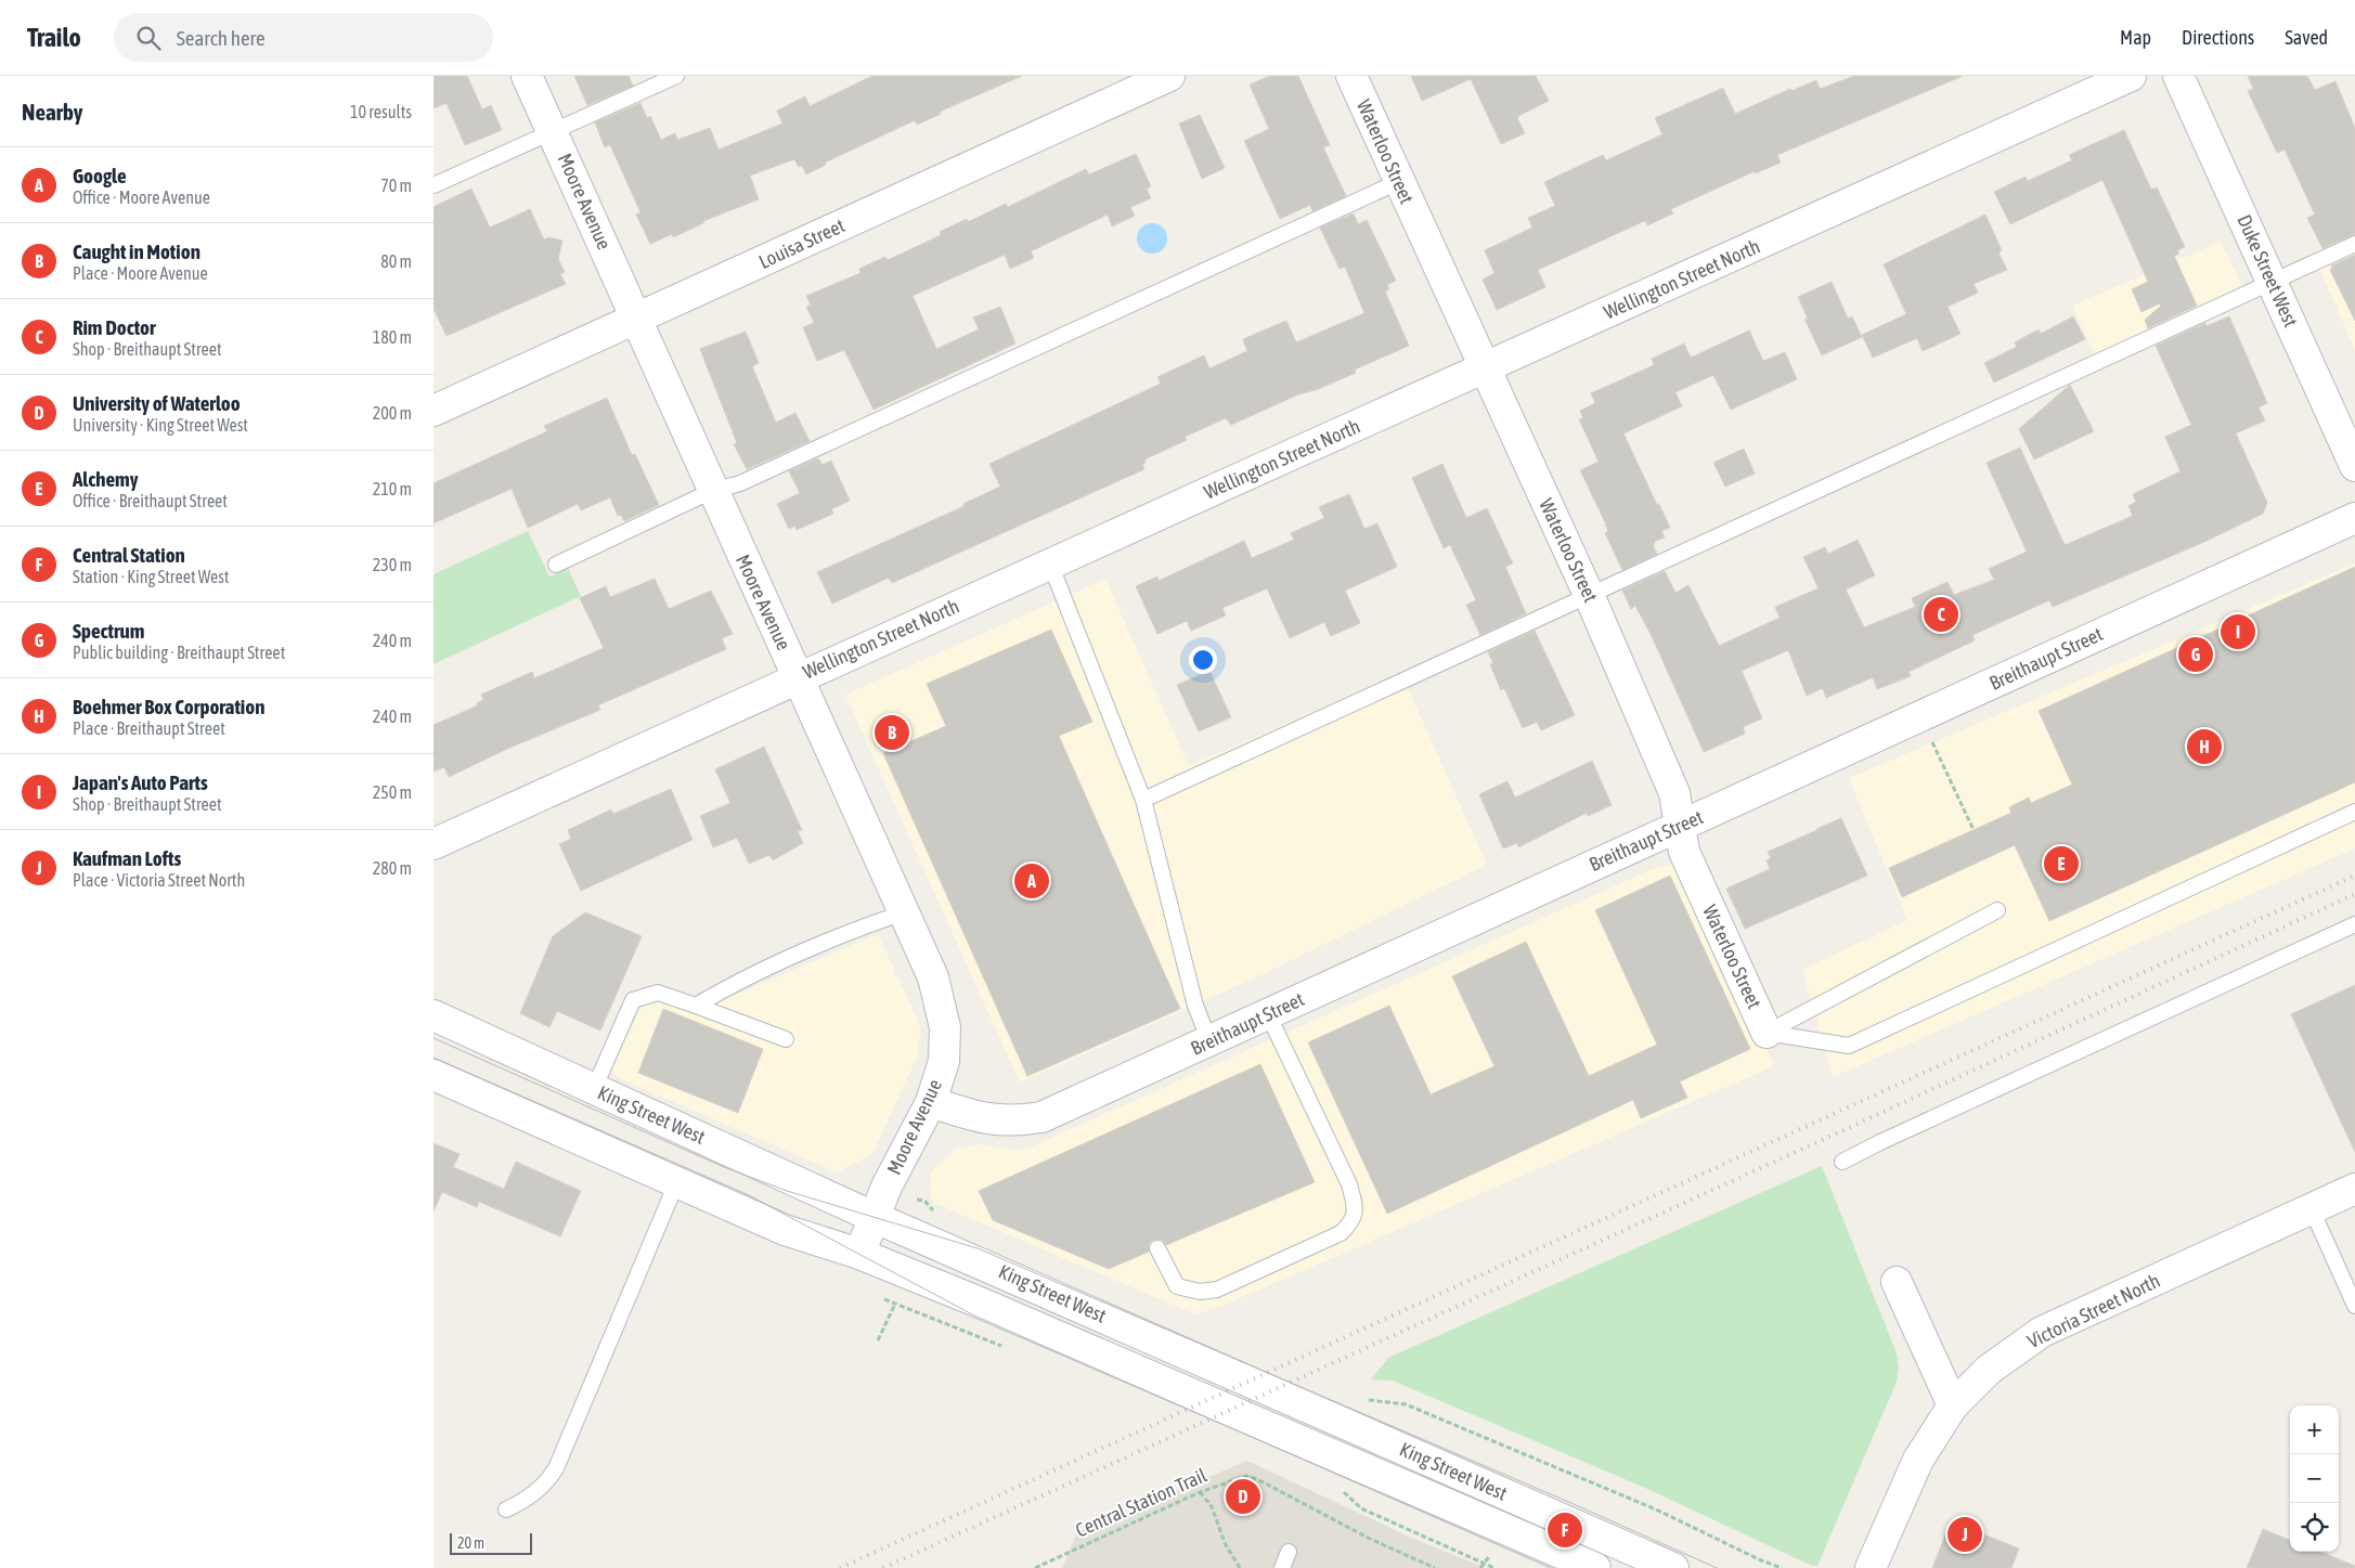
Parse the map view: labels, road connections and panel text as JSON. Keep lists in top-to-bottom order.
{
  "streets": {
    "street": [
      "Waterloo Street",
      "Moore Avenue",
      "Louisa Street",
      "Duke Street West",
      "Wellington Street North",
      "Breithaupt Street",
      "King Street West",
      "Victoria Street North"
    ],
    "path": ["Central Station Trail"]
  },
  "crossings": [
    ["Waterloo Street", "Wellington Street North"],
    ["Waterloo Street", "Breithaupt Street"],
    ["Moore Avenue", "Louisa Street"],
    ["Moore Avenue", "Wellington Street North"],
    ["Moore Avenue", "Breithaupt Street"],
    ["Moore Avenue", "King Street West"]
  ],
  "scale_bar": "20 m",
  "page": {
    "header": "Trailo",
    "search": "Search here",
    "nav": ["Map", "Directions", "Saved"],
    "heading": ["Nearby", "10 results"],
    "list": [
      {
        "mark": "A",
        "name": "Google",
        "note": "Office · Moore Avenue",
        "value": "70 m"
      },
      {
        "mark": "B",
        "name": "Caught in Motion",
        "note": "Place · Moore Avenue",
        "value": "80 m"
      },
      {
        "mark": "C",
        "name": "Rim Doctor",
        "note": "Shop · Breithaupt Street",
        "value": "180 m"
      },
      {
        "mark": "D",
        "name": "University of Waterloo",
        "note": "University · King Street West",
        "value": "200 m"
      },
      {
        "mark": "E",
        "name": "Alchemy",
        "note": "Office · Breithaupt Street",
        "value": "210 m"
      },
      {
        "mark": "F",
        "name": "Central Station",
        "note": "Station · King Street West",
        "value": "230 m"
      },
      {
        "mark": "G",
        "name": "Spectrum",
        "note": "Public building · Breithaupt Street",
        "value": "240 m"
      },
      {
        "mark": "H",
        "name": "Boehmer Box Corporation",
        "note": "Place · Breithaupt Street",
        "value": "240 m"
      },
      {
        "mark": "I",
        "name": "Japan's Auto Parts",
        "note": "Shop · Breithaupt Street",
        "value": "250 m"
      },
      {
        "mark": "J",
        "name": "Kaufman Lofts",
        "note": "Place · Victoria Street North",
        "value": "280 m"
      }
    ],
    "pins": [
      "C",
      "I",
      "G",
      "B",
      "H",
      "E",
      "A",
      "D",
      "F",
      "J"
    ],
    "map_buttons": ["+", "−"],
    "scale": "20 m"
  }
}
